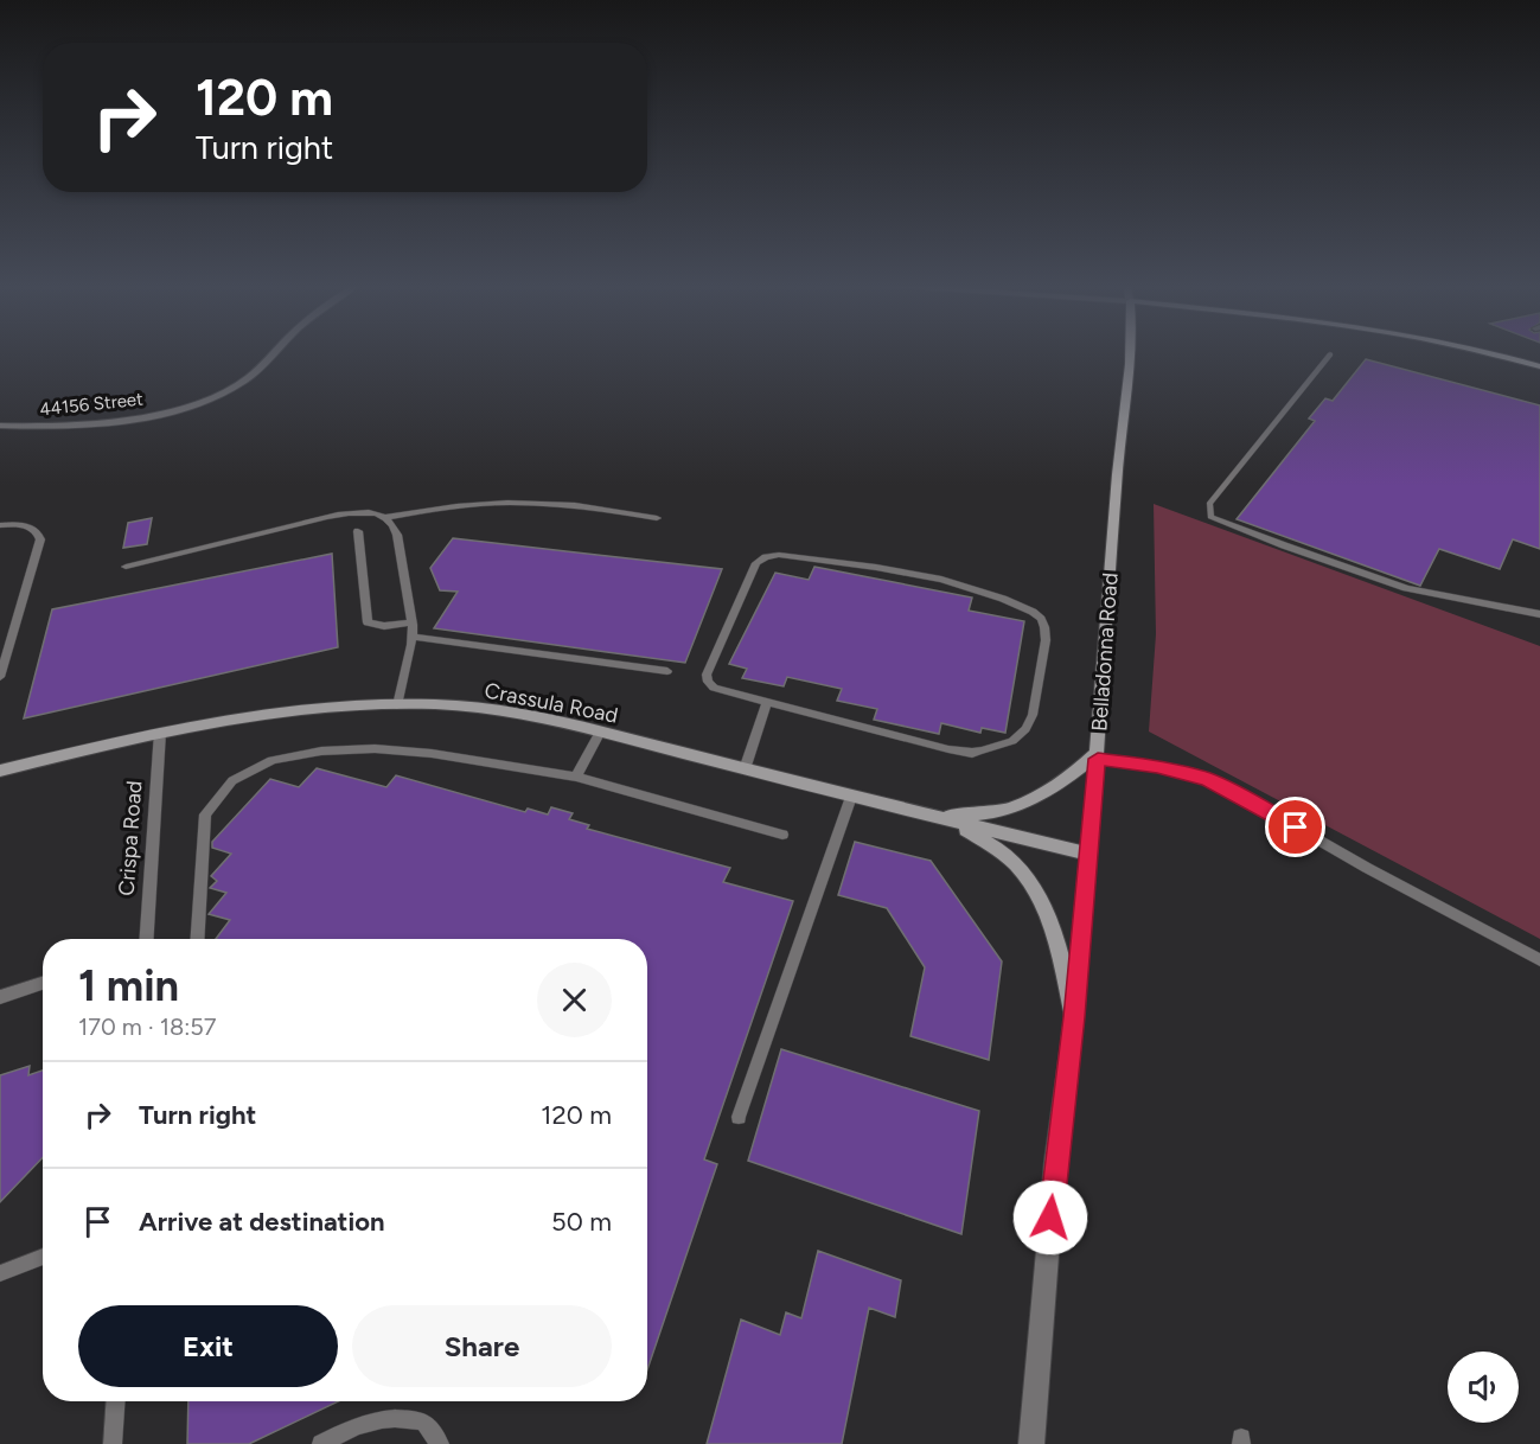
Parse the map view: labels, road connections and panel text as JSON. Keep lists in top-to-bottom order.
{
  "streets": {
    "street": ["44156 Street", "Belladonna Road", "Crassula Road"],
    "lane": ["Crispa Road"]
  },
  "crossings": [
    ["Belladonna Road", "Crassula Road"],
    ["Crassula Road", "Crispa Road"]
  ],
  "page": {
    "turn": ["120 m", "Turn right"],
    "heading": ["1 min", "170 m · 18:57"],
    "list": [
      {
        "name": "Turn right",
        "value": "120 m"
      },
      {
        "name": "Arrive at destination",
        "value": "50 m"
      }
    ],
    "buttons": ["Exit", "Share"]
  }
}
